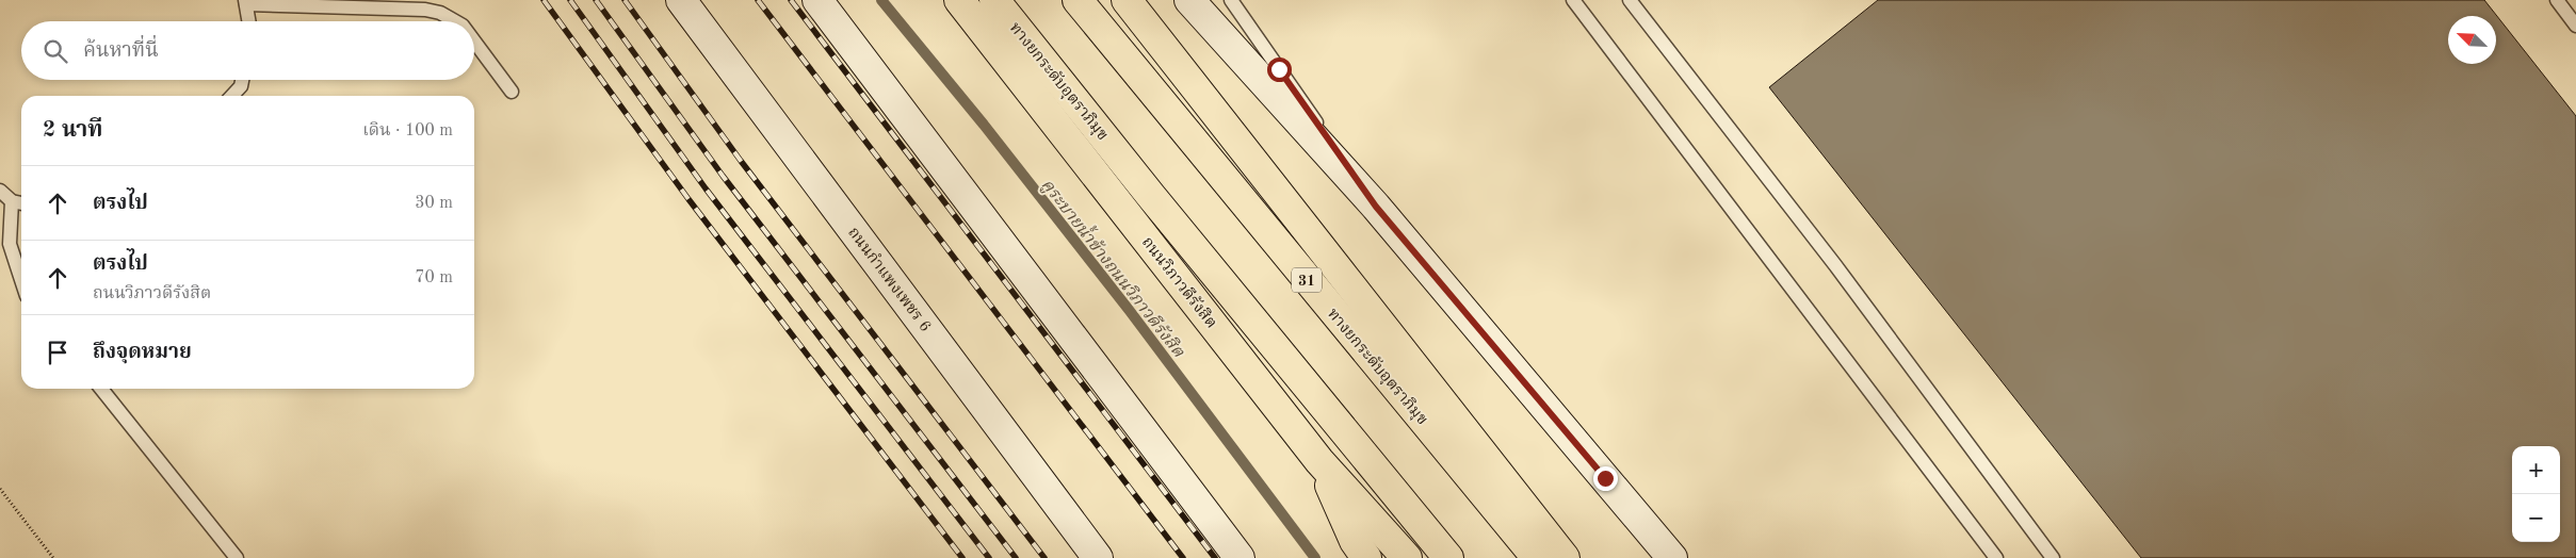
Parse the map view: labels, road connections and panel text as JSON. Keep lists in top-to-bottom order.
{
  "streets": {
    "highway": ["ทางยกระดับอุตราภิมุข", "31", "ถนนวิภาวดีรังสิต"],
    "main road": ["ถนนกำแพงเพชร 6"]
  },
  "water": ["คูระบายน้ำข้างถนนวิภาวดีรังสิต"],
  "north": "top left",
  "page": {
    "search": "ค้นหาที่นี่",
    "heading": ["2 นาที", "เดิน · 100 m"],
    "list": [
      ["ตรงไป", "30 m"],
      ["ตรงไป", "ถนนวิภาวดีรังสิต", "70 m"],
      "ถึงจุดหมาย"
    ],
    "map_buttons": ["+", "−"]
  }
}
